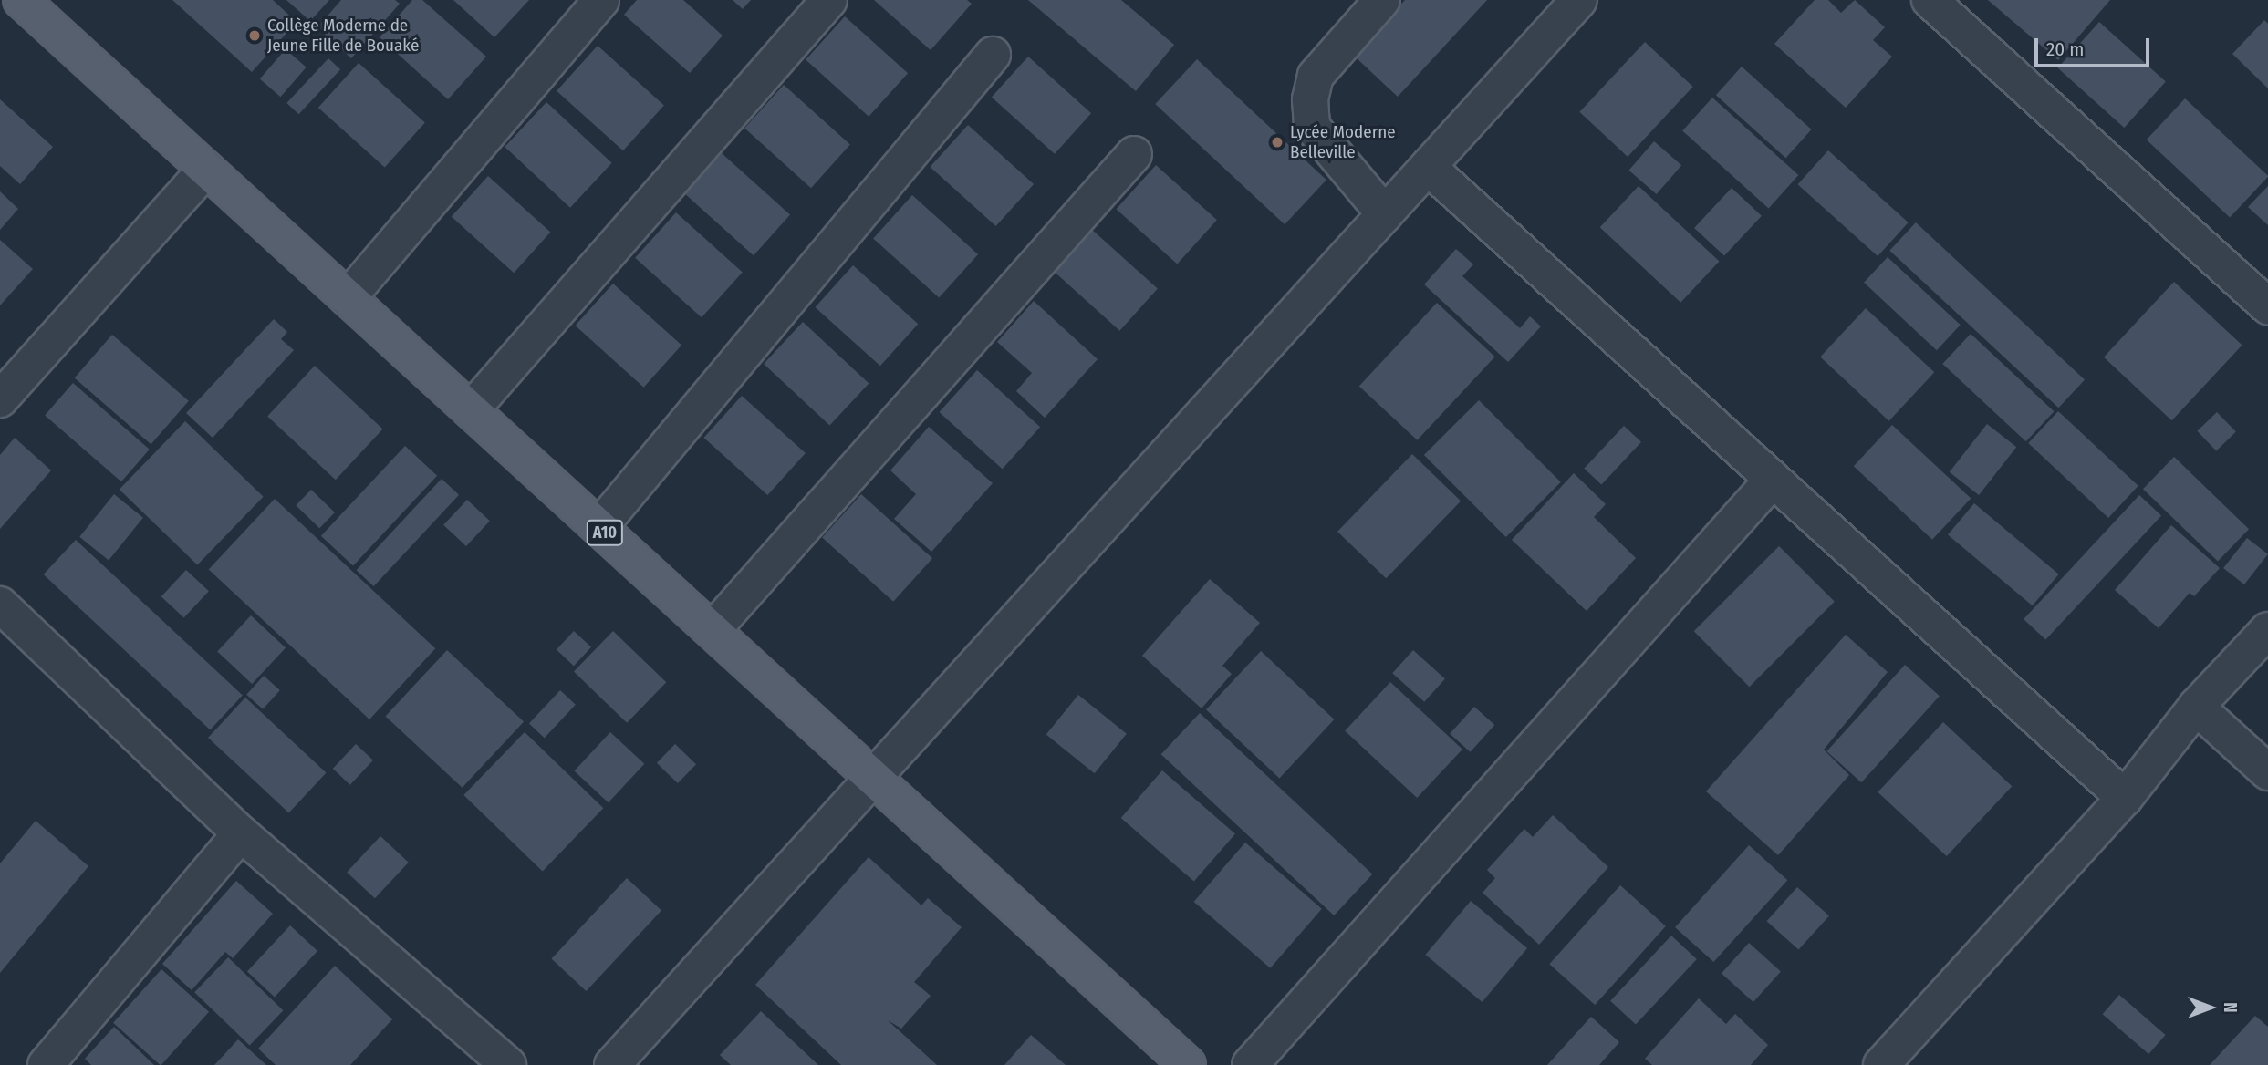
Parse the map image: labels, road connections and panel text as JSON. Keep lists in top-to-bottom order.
{
  "streets": {
    "main road": ["A10"]
  },
  "places": ["Collège Moderne de Jeune Fille de Bouaké", "Lycée Moderne Belleville"],
  "scale_bar": "20 m",
  "north": "right"
}
